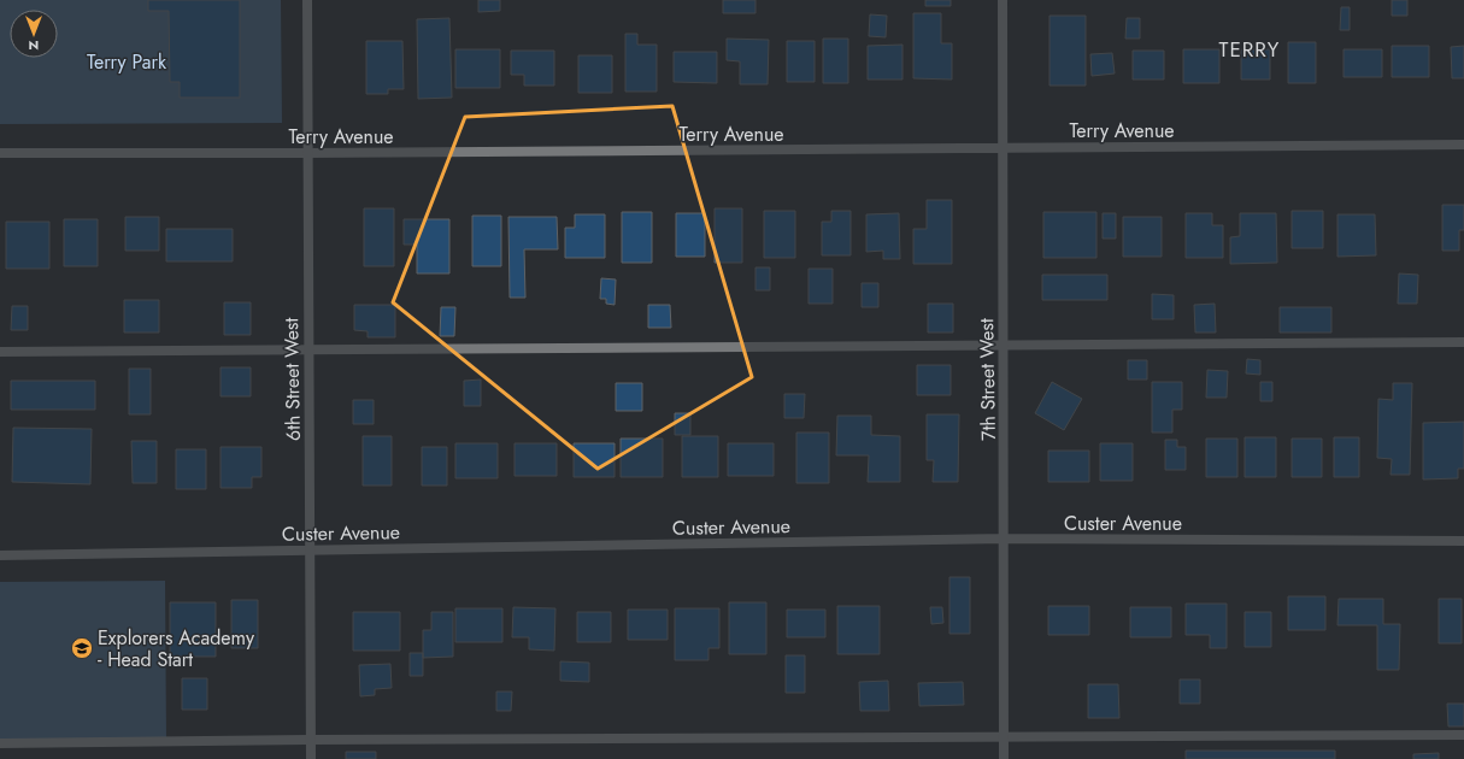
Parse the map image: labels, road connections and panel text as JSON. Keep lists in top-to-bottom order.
{
  "streets": {
    "street": [
      "Terry Avenue",
      "6th Street West",
      "7th Street West",
      "Custer Avenue"
    ]
  },
  "crossings": [
    ["Terry Avenue", "6th Street West"],
    ["Terry Avenue", "7th Street West"],
    ["6th Street West", "Custer Avenue"],
    ["7th Street West", "Custer Avenue"]
  ],
  "districts": ["TERRY"],
  "parks": ["Terry Park"],
  "places": {
    "school or university": ["Explorers Academy - Head Start"]
  },
  "north": "bottom"
}
